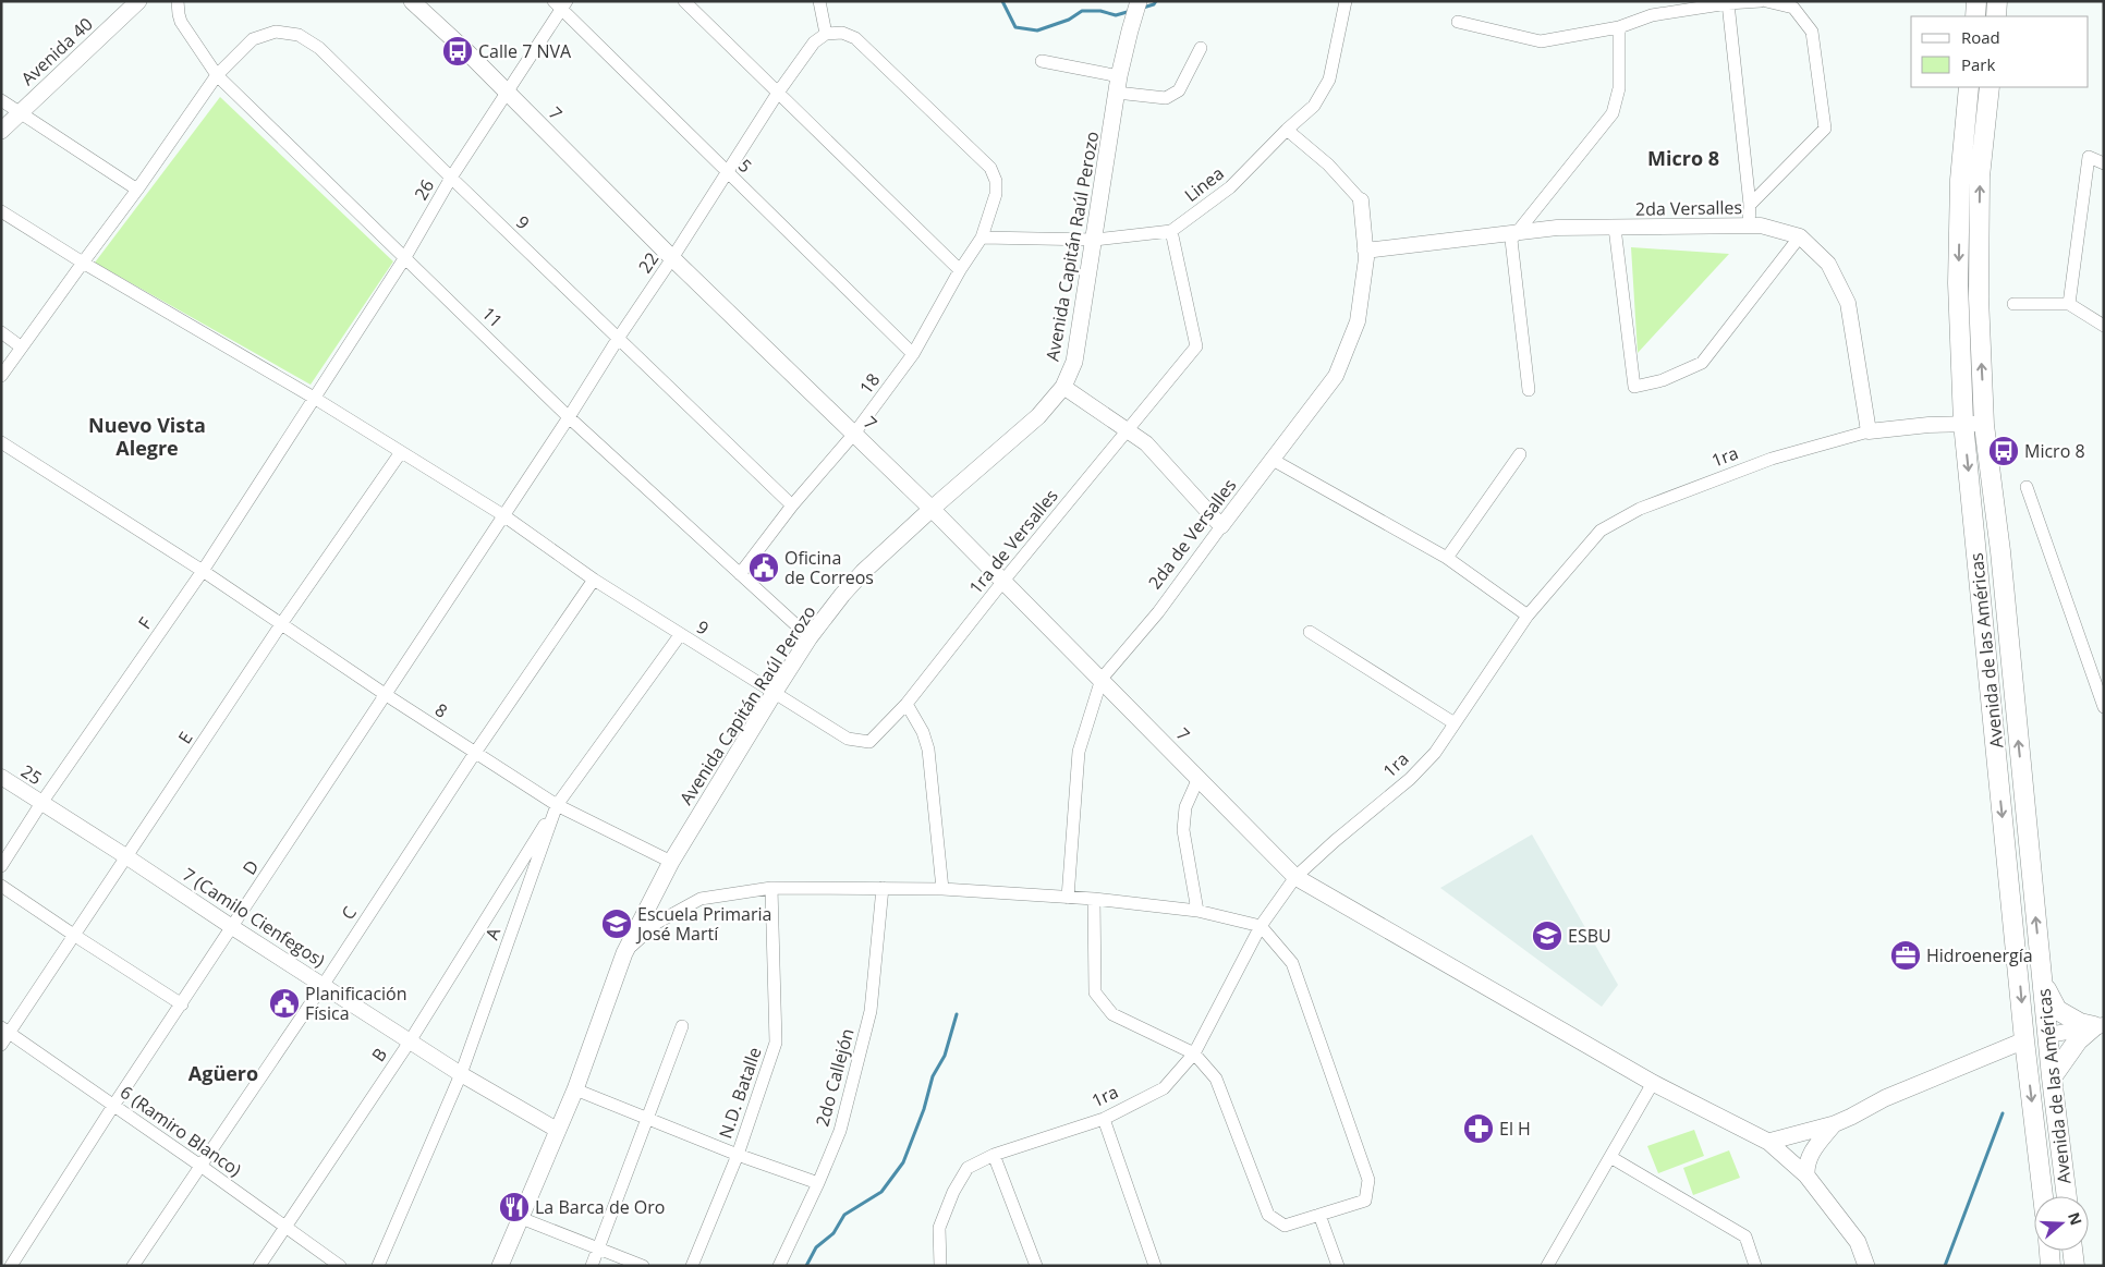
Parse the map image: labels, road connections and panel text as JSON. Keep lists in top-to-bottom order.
{
  "streets": {
    "main road": [
      "Avenida 40",
      "7",
      "Avenida Capitán Raúl Perozo",
      "Avenida de las Américas"
    ],
    "street": [
      "5",
      "Linea",
      "26",
      "2da Versalles",
      "9",
      "22",
      "11",
      "18",
      "1ra",
      "2da de Versalles",
      "1ra de Versalles",
      "F",
      "8",
      "E",
      "25",
      "D",
      "C",
      "7 (Camilo Cienfegos)",
      "A",
      "B",
      "2do Callejón",
      "N.D. Batalle",
      "6 (Ramiro Blanco)"
    ]
  },
  "crossings": [
    ["7", "26"],
    ["7", "Avenida Capitán Raúl Perozo"],
    ["7", "22"],
    ["7", "18"],
    ["7", "1ra"],
    ["7", "2da de Versalles"],
    ["7", "1ra de Versalles"],
    ["5", "26"],
    ["5", "22"],
    ["5", "18"],
    ["Linea", "1ra de Versalles"],
    ["26", "9"],
    ["26", "11"],
    ["26", "F"],
    ["2da Versalles", "1ra"],
    ["2da Versalles", "2da de Versalles"],
    ["9", "Avenida Capitán Raúl Perozo"],
    ["9", "22"],
    ["9", "11"],
    ["9", "18"],
    ["9", "1ra de Versalles"],
    ["9", "F"],
    ["9", "E"],
    ["9", "D"],
    ["9", "C"],
    ["9", "A"],
    ["Avenida Capitán Raúl Perozo", "11"],
    ["Avenida Capitán Raúl Perozo", "8"],
    ["Avenida Capitán Raúl Perozo", "7 (Camilo Cienfegos)"],
    ["22", "11"],
    ["22", "18"],
    ["22", "D"],
    ["11", "18"],
    ["1ra", "Avenida de las Américas"],
    ["F", "8"],
    ["F", "25"],
    ["F", "7 (Camilo Cienfegos)"],
    ["8", "E"],
    ["8", "D"],
    ["8", "C"],
    ["8", "A"],
    ["8", "B"],
    ["E", "7 (Camilo Cienfegos)"],
    ["E", "6 (Ramiro Blanco)"],
    ["25", "7 (Camilo Cienfegos)"],
    ["D", "7 (Camilo Cienfegos)"],
    ["D", "6 (Ramiro Blanco)"],
    ["C", "7 (Camilo Cienfegos)"],
    ["C", "6 (Ramiro Blanco)"],
    ["7 (Camilo Cienfegos)", "A"],
    ["7 (Camilo Cienfegos)", "B"],
    ["A", "B"],
    ["B", "6 (Ramiro Blanco)"]
  ],
  "districts": ["Micro 8", "Nuevo Vista Alegre", "Agüero"],
  "places": {
    "bus stop": ["Calle 7 NVA", "Micro 8"],
    "public building": ["Oficina de Correos", "Planificación Física"],
    "school or university": ["Escuela Primaria José Martí", "ESBU"],
    "office": ["Hidroenergía"],
    "pharmacy": ["El H"],
    "restaurant": ["La Barca de Oro"]
  },
  "legend": ["Road", "Park"],
  "north": "right"
}
